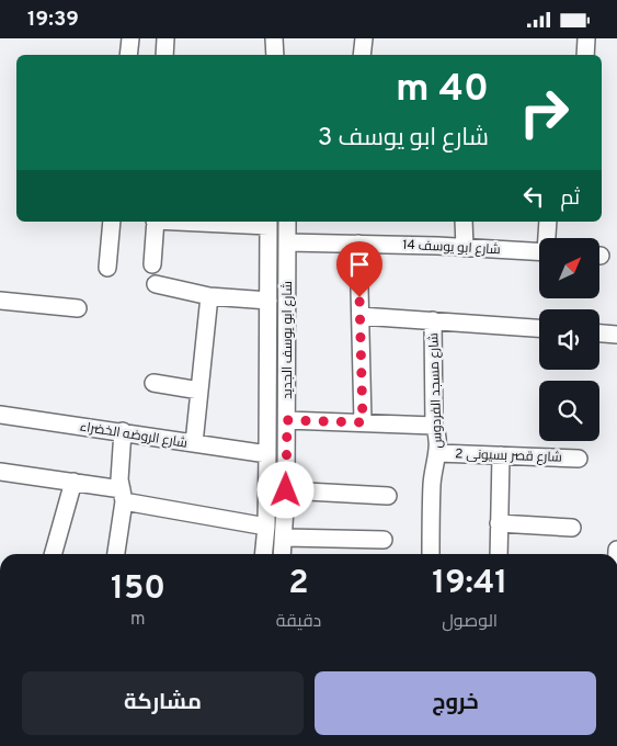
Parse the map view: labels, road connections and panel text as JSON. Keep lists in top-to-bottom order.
{
  "streets": {
    "street": [
      "شارع ابو يوسف 14",
      "شارع ابو يوسف الجديد",
      "شارع مسجد الفردوس",
      "شارع الروضه الخضراء",
      "شارع قصر بسيونى 2"
    ]
  },
  "crossings": [
    ["شارع ابو يوسف 14", "شارع ابو يوسف الجديد"],
    ["شارع ابو يوسف الجديد", "شارع الروضه الخضراء"],
    ["شارع مسجد الفردوس", "شارع قصر بسيونى 2"]
  ],
  "north": "top right",
  "page": {
    "status": "19:39",
    "turn": ["40 m", "شارع ابو يوسف 3"],
    "then": "ثم",
    "eta": [
      "19:41",
      "الوصول",
      "2",
      "دقيقة",
      "150",
      "m"
    ],
    "buttons": ["خروج", "مشاركة"]
  }
}
